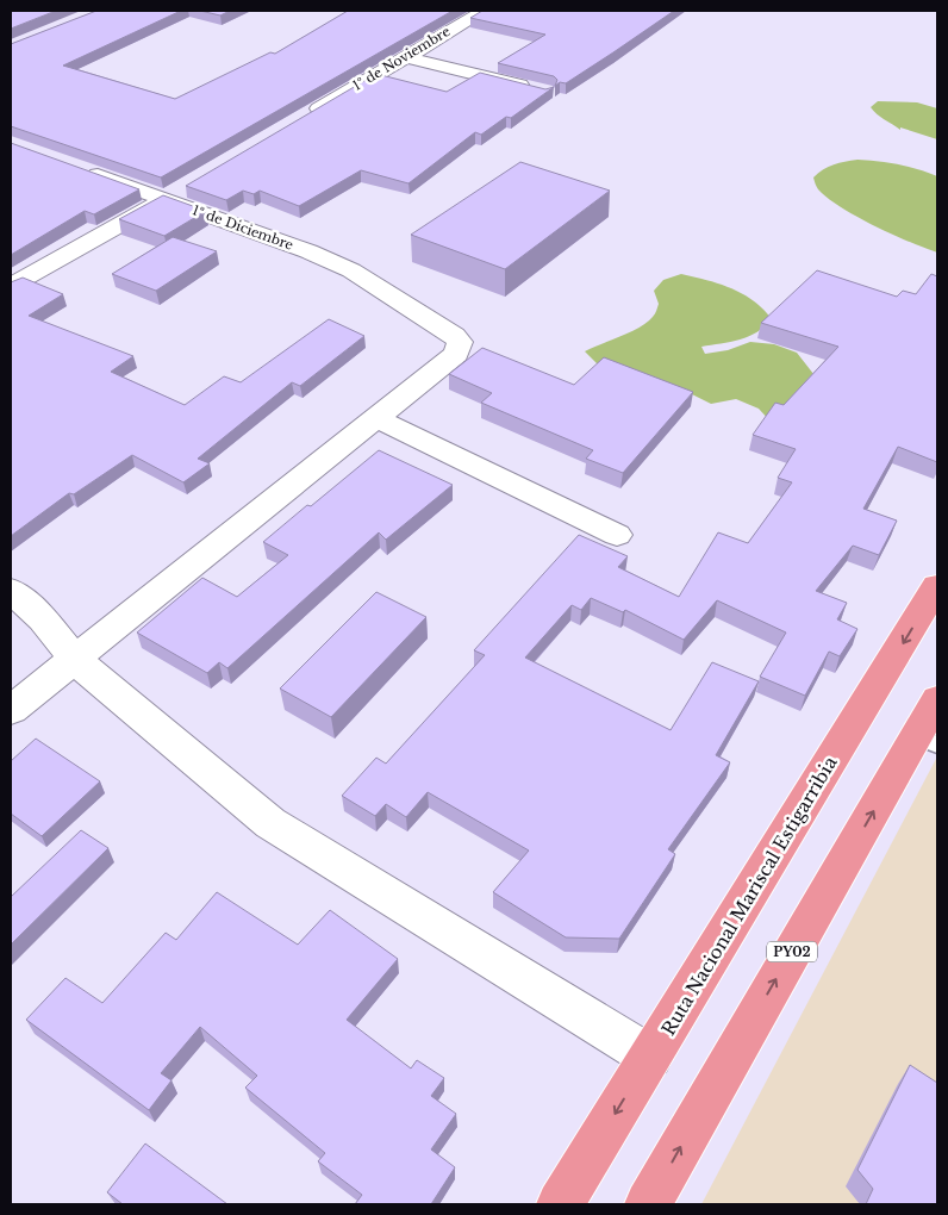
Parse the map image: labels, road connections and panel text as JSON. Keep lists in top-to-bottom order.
{
  "streets": {
    "highway": ["Ruta Nacional Mariscal Estigarribia", "PY02"],
    "street": ["1º de Noviembre", "1º de Diciembre"]
  }
}
